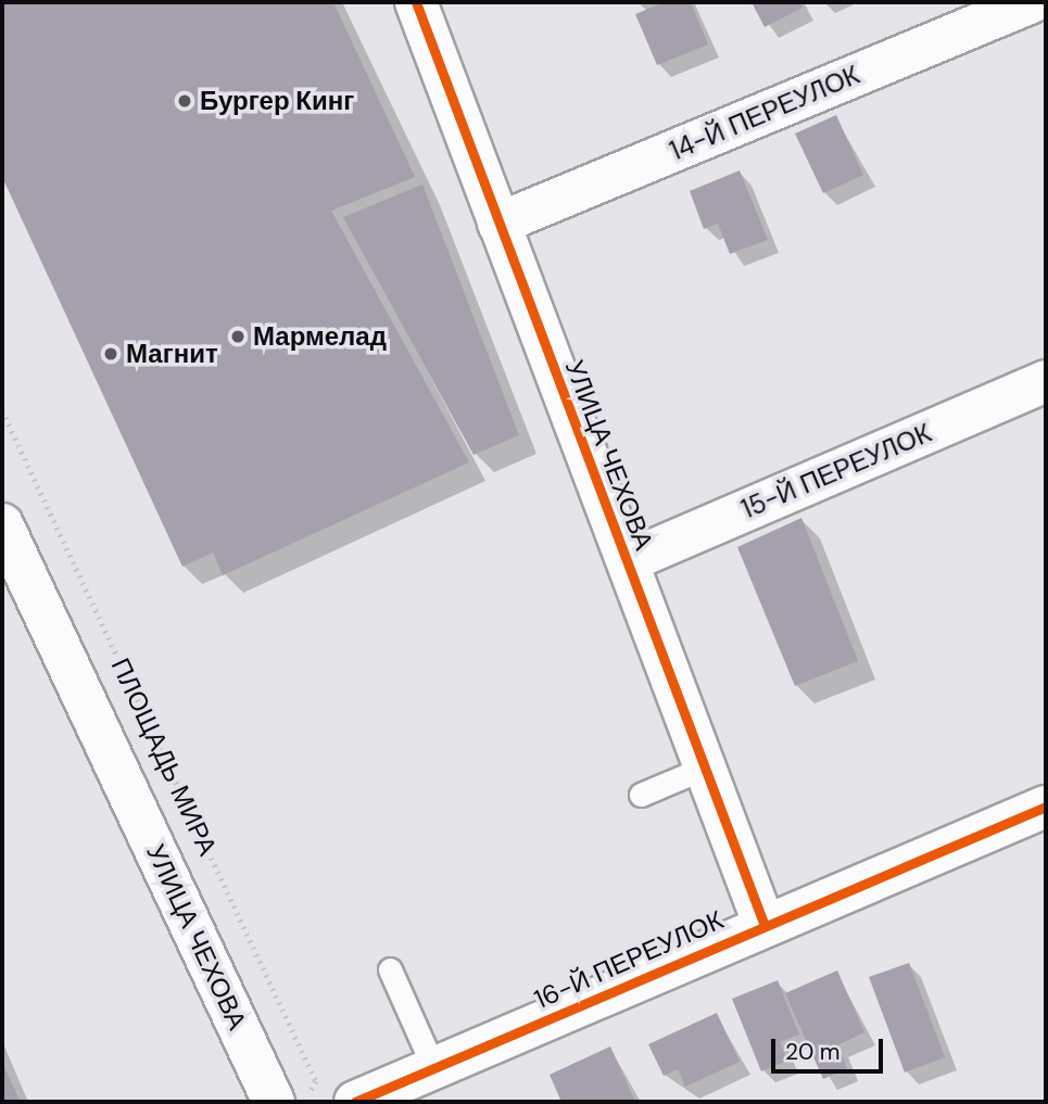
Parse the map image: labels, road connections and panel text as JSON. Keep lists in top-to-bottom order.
{
  "streets": {
    "street": [
      "14-Й ПЕРЕУЛОК",
      "УЛИЦА ЧЕХОВА",
      "15-Й ПЕРЕУЛОК",
      "16-Й ПЕРЕУЛОК"
    ],
    "path": ["ПЛОЩАДЬ МИРА"]
  },
  "crossings": [
    ["14-Й ПЕРЕУЛОК", "УЛИЦА ЧЕХОВА"],
    ["УЛИЦА ЧЕХОВА", "15-Й ПЕРЕУЛОК"],
    ["УЛИЦА ЧЕХОВА", "16-Й ПЕРЕУЛОК"]
  ],
  "places": ["Бургер Кинг", "Мармелад", "Магнит"],
  "scale_bar": "20 m"
}
